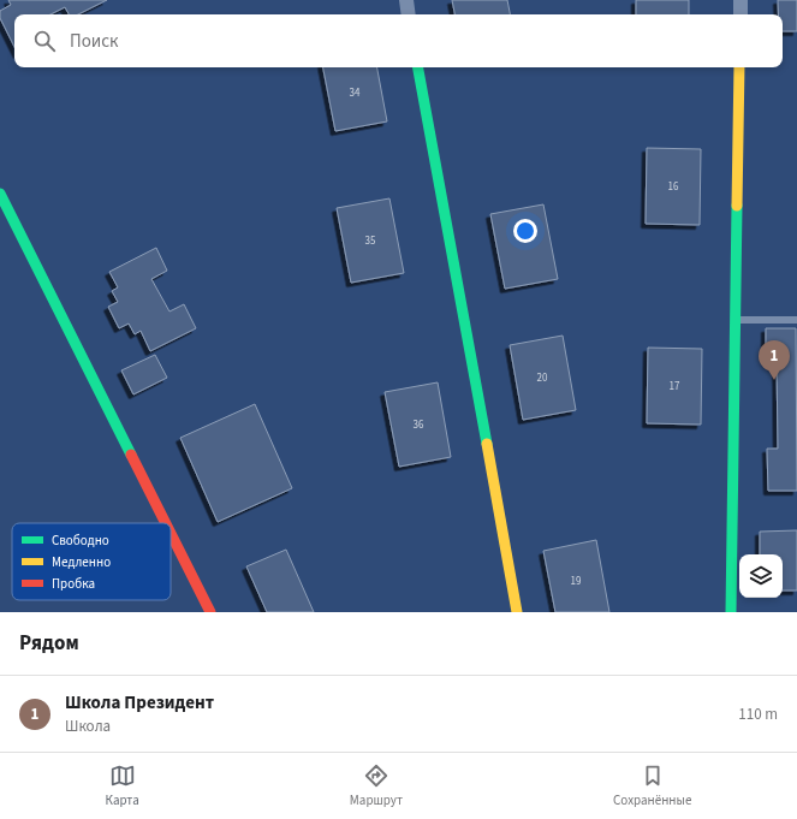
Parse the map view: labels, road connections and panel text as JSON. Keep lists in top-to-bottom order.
{
  "house_numbers": [
    "34",
    "16",
    "35",
    "20",
    "17",
    "36",
    "19"
  ],
  "legend": ["Свободно", "Медленно", "Пробка"],
  "page": {
    "search": "Поиск",
    "pins": "1",
    "heading": "Рядом",
    "list": [
      {
        "mark": "1",
        "name": "Школа Президент",
        "note": "Школа",
        "value": "110 m"
      }
    ],
    "nav": ["Карта", "Маршрут", "Сохранённые"]
  }
}
